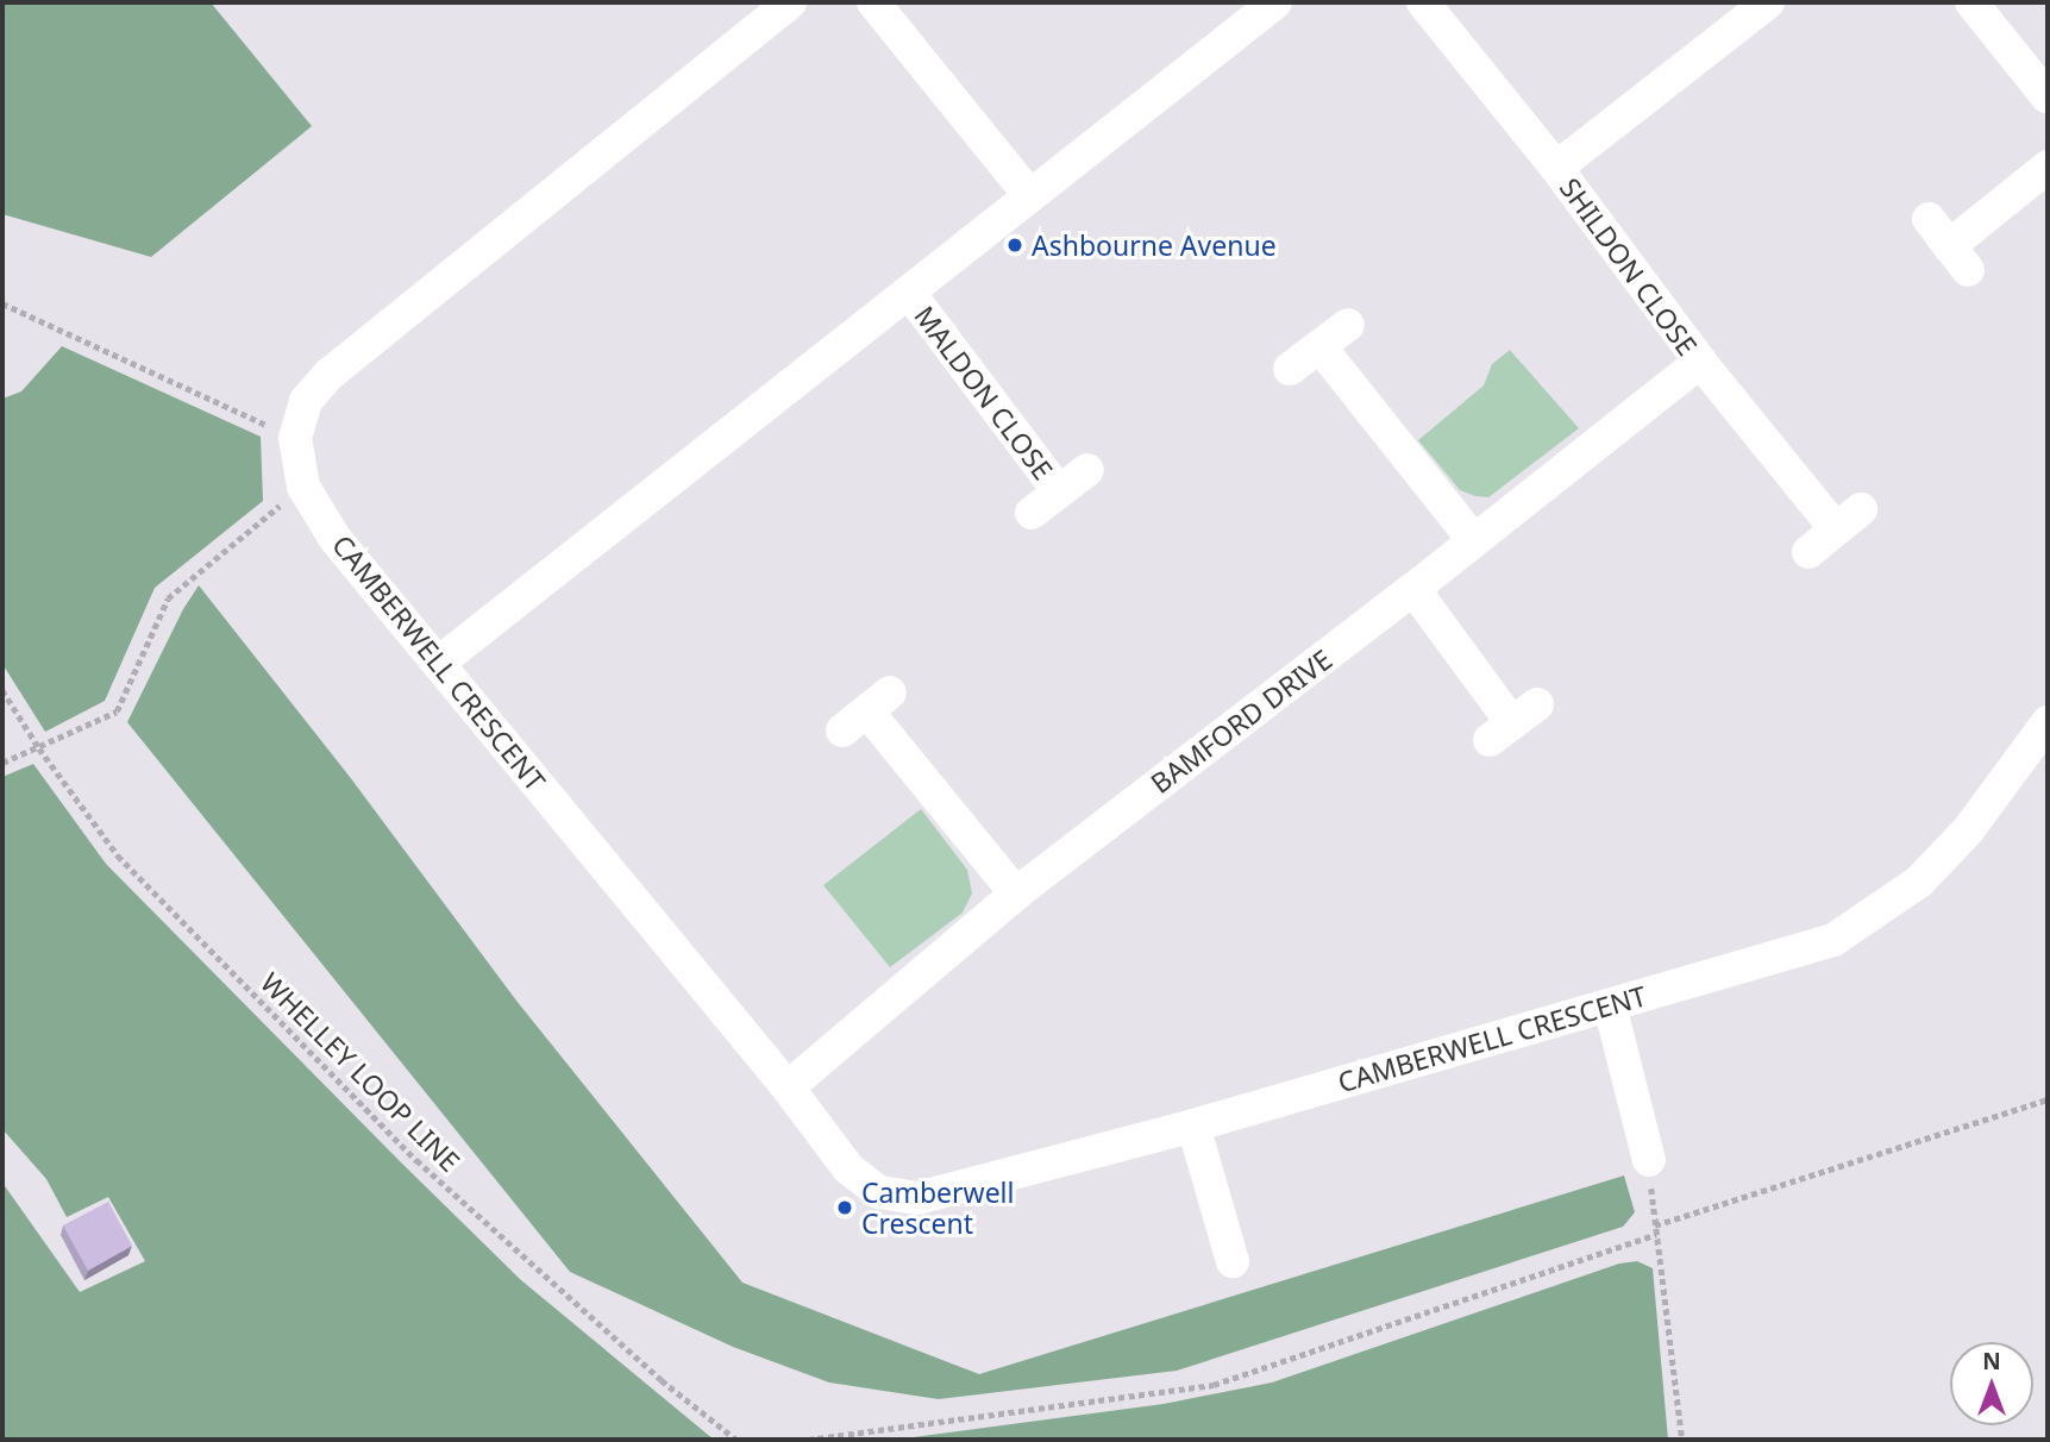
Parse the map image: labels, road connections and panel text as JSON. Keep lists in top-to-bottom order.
{
  "streets": {
    "street": [
      "SHILDON CLOSE",
      "MALDON CLOSE",
      "CAMBERWELL CRESCENT",
      "BAMFORD DRIVE"
    ],
    "path": ["WHELLEY LOOP LINE"]
  },
  "crossings": [
    ["SHILDON CLOSE", "BAMFORD DRIVE"],
    ["CAMBERWELL CRESCENT", "BAMFORD DRIVE"]
  ],
  "places": ["Ashbourne Avenue", "Camberwell Crescent"],
  "north": "top"
}
